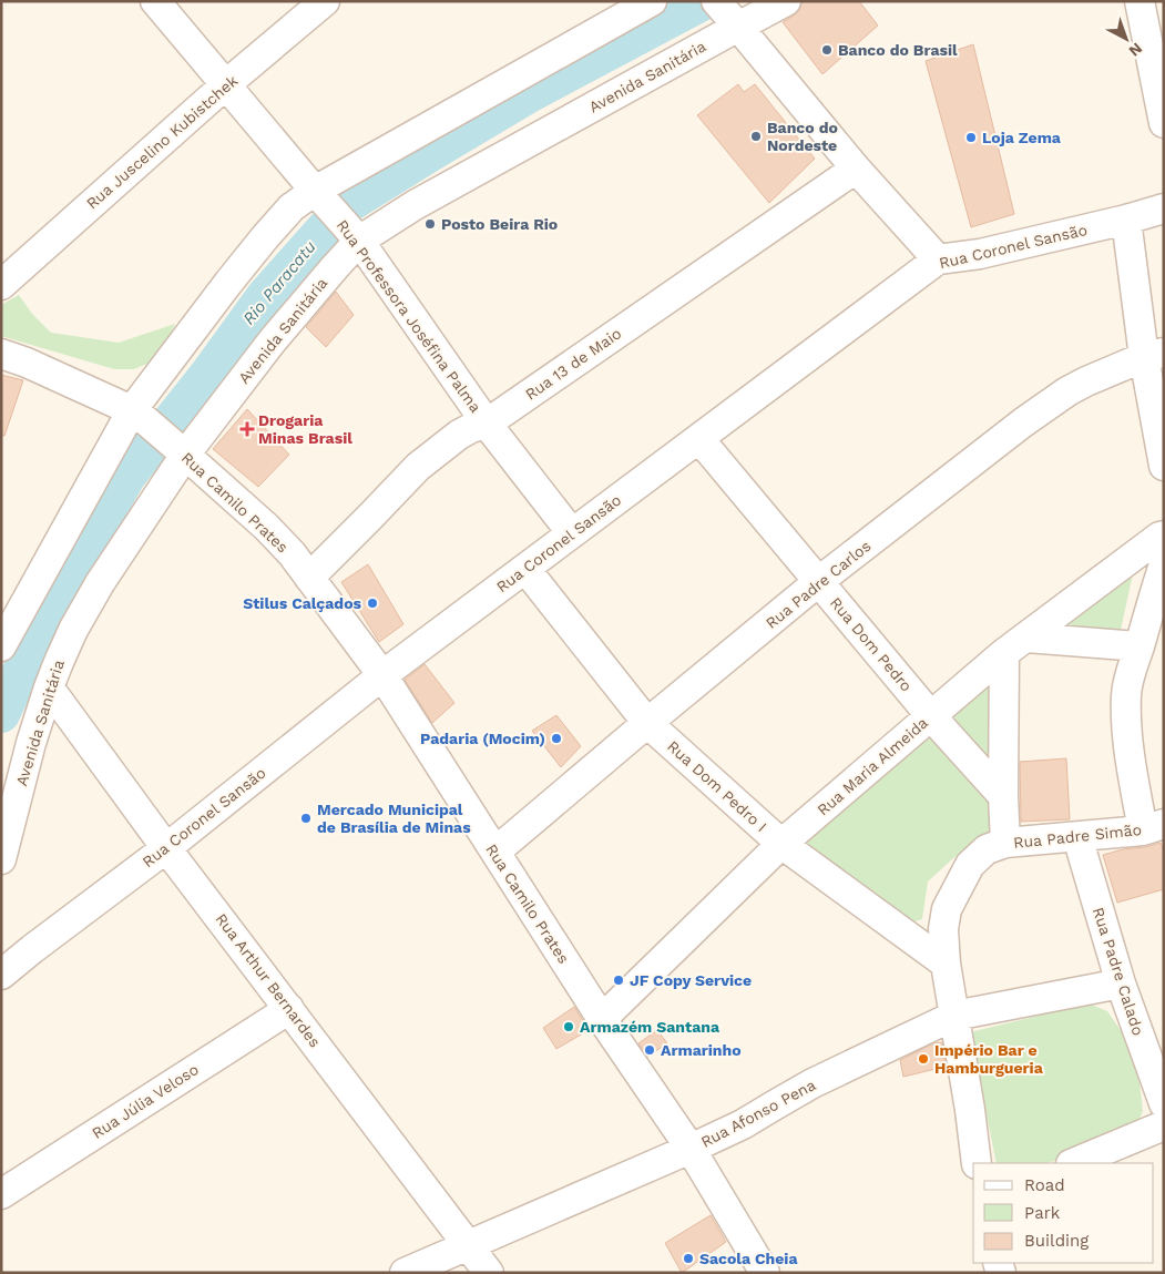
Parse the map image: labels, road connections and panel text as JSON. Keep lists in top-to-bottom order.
{
  "streets": {
    "street": [
      "Avenida Sanitária",
      "Rua Juscelino Kubistchek",
      "Rua Coronel Sansão",
      "Rua Professora Joséfina Palma",
      "Rua 13 de Maio",
      "Rua Camilo Prates",
      "Rua Padre Carlos",
      "Rua Dom Pedro",
      "Rua Maria Almeida",
      "Rua Dom Pedro I",
      "Rua Padre Simão",
      "Rua Padre Calado",
      "Rua Arthur Bernardes",
      "Rua Júlia Veloso",
      "Rua Afonso Pena"
    ]
  },
  "crossings": [
    ["Avenida Sanitária", "Rua Professora Joséfina Palma"],
    ["Avenida Sanitária", "Rua Camilo Prates"],
    ["Avenida Sanitária", "Rua Arthur Bernardes"],
    ["Rua Juscelino Kubistchek", "Rua Professora Joséfina Palma"],
    ["Rua Coronel Sansão", "Rua Professora Joséfina Palma"],
    ["Rua Coronel Sansão", "Rua Camilo Prates"],
    ["Rua Coronel Sansão", "Rua Dom Pedro"],
    ["Rua Coronel Sansão", "Rua Dom Pedro I"],
    ["Rua Coronel Sansão", "Rua Arthur Bernardes"],
    ["Rua Professora Joséfina Palma", "Rua 13 de Maio"],
    ["Rua 13 de Maio", "Rua Camilo Prates"],
    ["Rua Camilo Prates", "Rua Padre Carlos"],
    ["Rua Camilo Prates", "Rua Maria Almeida"],
    ["Rua Camilo Prates", "Rua Afonso Pena"],
    ["Rua Padre Carlos", "Rua Dom Pedro"],
    ["Rua Padre Carlos", "Rua Dom Pedro I"],
    ["Rua Dom Pedro", "Rua Maria Almeida"],
    ["Rua Maria Almeida", "Rua Dom Pedro I"],
    ["Rua Dom Pedro I", "Rua Padre Simão"],
    ["Rua Padre Simão", "Rua Padre Calado"],
    ["Rua Padre Simão", "Rua Afonso Pena"],
    ["Rua Padre Calado", "Rua Afonso Pena"],
    ["Rua Arthur Bernardes", "Rua Júlia Veloso"],
    ["Rua Arthur Bernardes", "Rua Afonso Pena"]
  ],
  "water": ["Rio Paracatu"],
  "places": {
    "other": [
      "Banco do Brasil",
      "Banco do Nordeste",
      "Loja Zema",
      "Posto Beira Rio",
      "Stilus Calçados",
      "Padaria (Mocim)",
      "Mercado Municipal de Brasília de Minas",
      "JF Copy Service",
      "Armazém Santana",
      "Armarinho",
      "Império Bar e Hamburgueria",
      "Sacola Cheia"
    ],
    "health": ["Drogaria Minas Brasil"]
  },
  "legend": ["Road", "Park", "Building"],
  "north": "bottom right"
}
